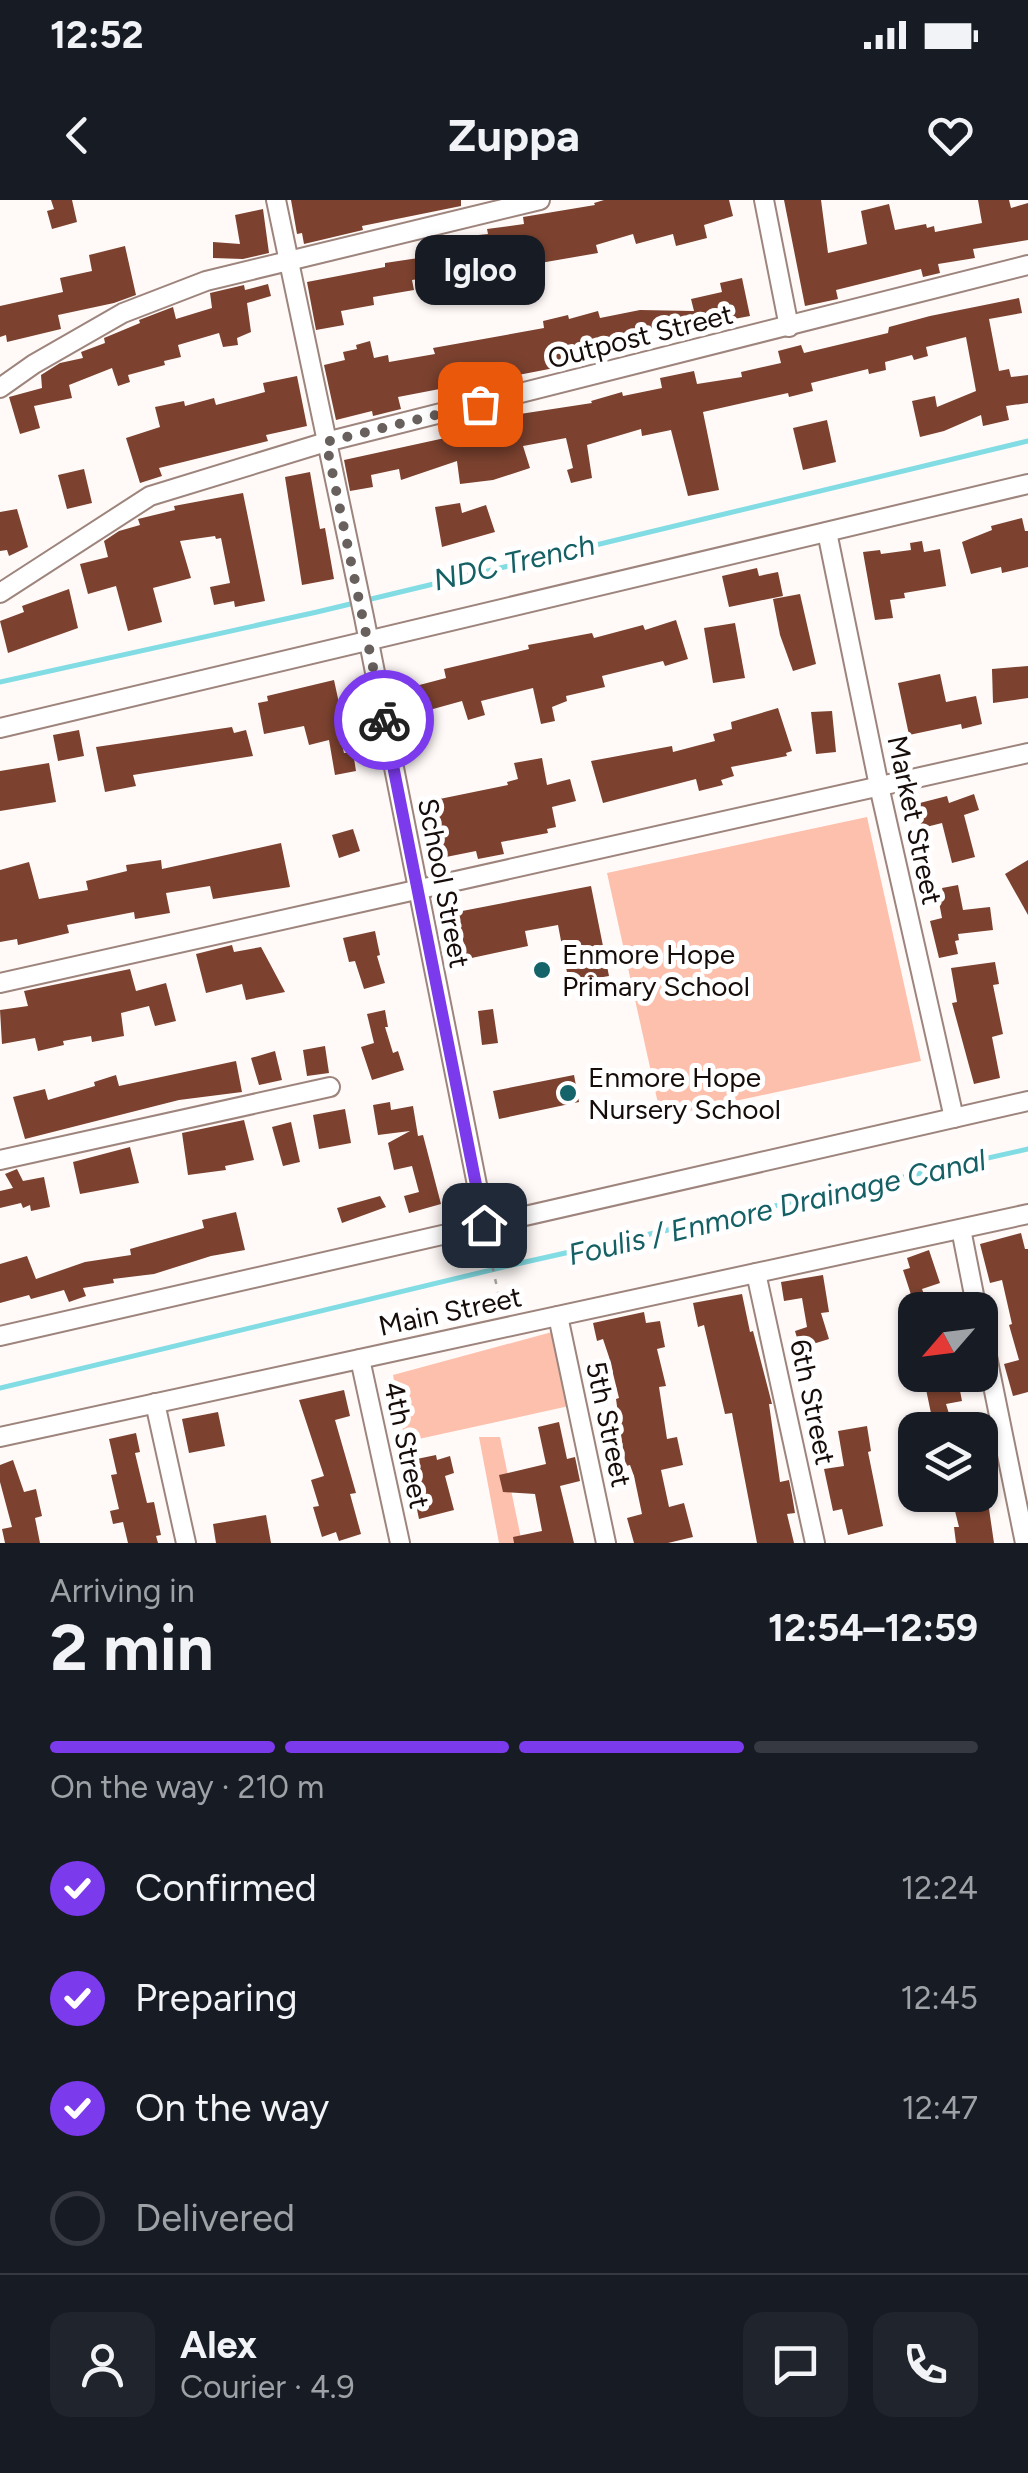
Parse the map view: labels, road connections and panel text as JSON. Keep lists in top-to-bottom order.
{
  "streets": {
    "street": [
      "Outpost Street",
      "Market Street",
      "School Street",
      "Main Street",
      "6th Street",
      "5th Street",
      "4th Street"
    ]
  },
  "crossings": [
    ["Outpost Street", "School Street"],
    ["Main Street", "6th Street"],
    ["Main Street", "5th Street"],
    ["Main Street", "4th Street"]
  ],
  "water": ["NDC Trench", "Foulis / Enmore Drainage Canal"],
  "places": ["Igloo", "Enmore Hope Primary School", "Enmore Hope Nursery School"],
  "north": "bottom left",
  "page": {
    "status": "12:52",
    "header": "Zuppa",
    "bubble": "Igloo",
    "heading": ["2 min", "Arriving in", "12:54–12:59"],
    "panel": ["Alex", "Courier · 4.9"],
    "bar": "On the way · 210 m",
    "list": [
      ["Confirmed", "12:24"],
      ["Preparing", "12:45"],
      ["On the way", "12:47"],
      "Delivered"
    ]
  }
}
